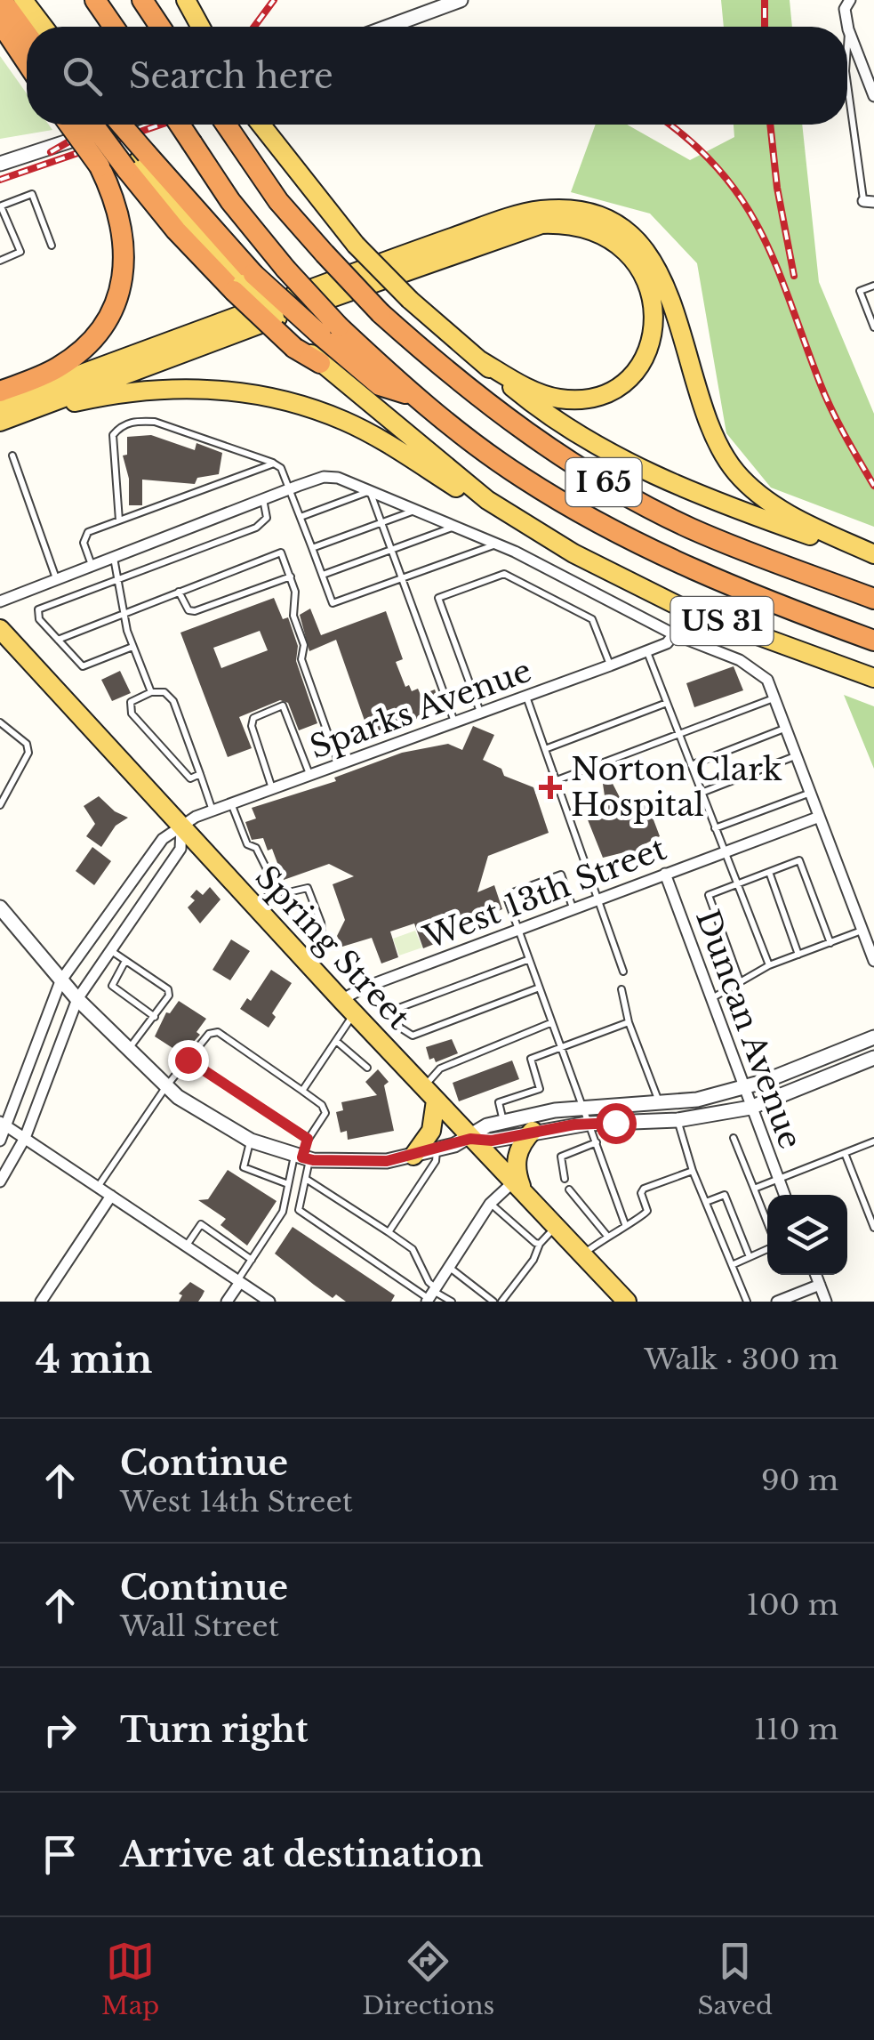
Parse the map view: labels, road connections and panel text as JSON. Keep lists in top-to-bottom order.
{
  "streets": {
    "highway": ["I 65"],
    "main road": ["US 31", "Spring Street"],
    "street": ["Sparks Avenue", "West 13th Street", "Duncan Avenue"]
  },
  "crossings": [
    ["Sparks Avenue", "Spring Street"],
    ["West 13th Street", "Spring Street"],
    ["West 13th Street", "Duncan Avenue"]
  ],
  "places": {
    "health": ["Norton Clark Hospital"]
  },
  "page": {
    "search": "Search here",
    "heading": ["4 min", "Walk · 300 m"],
    "list": [
      ["Continue", "West 14th Street", "90 m"],
      ["Continue", "Wall Street", "100 m"],
      ["Turn right", "110 m"],
      "Arrive at destination"
    ],
    "nav": ["Map", "Directions", "Saved"]
  }
}
